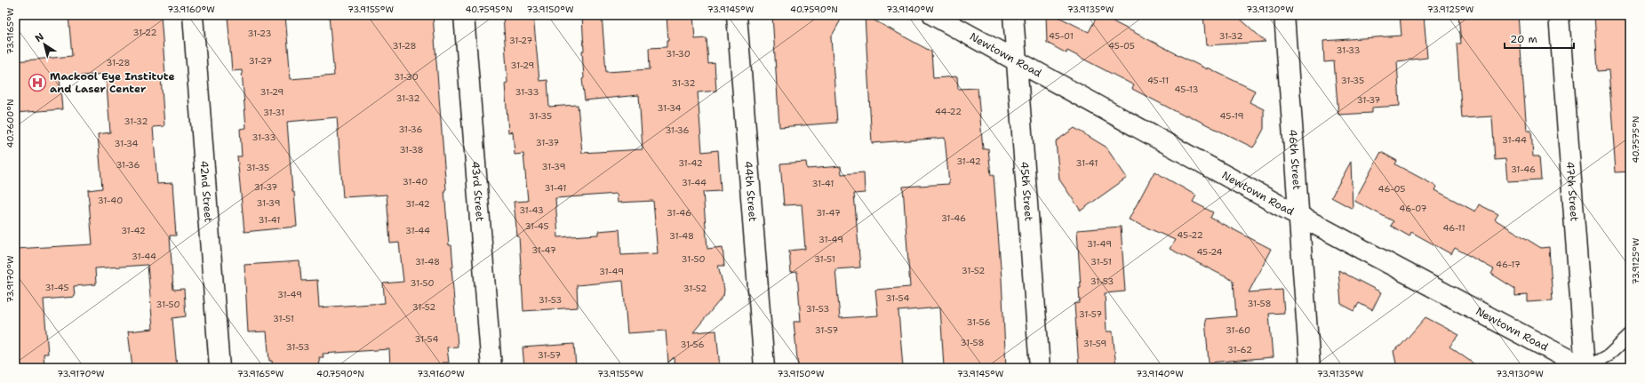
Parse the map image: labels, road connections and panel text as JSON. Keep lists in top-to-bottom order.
{
  "streets": {
    "street": [
      "Newtown Road",
      "46th Street",
      "45th Street",
      "42nd Street",
      "43rd Street",
      "44th Street",
      "47th Street"
    ]
  },
  "crossings": [
    ["Newtown Road", "46th Street"],
    ["Newtown Road", "45th Street"],
    ["Newtown Road", "47th Street"]
  ],
  "places": {
    "hospital": ["Mackool Eye Institute and Laser Center"]
  },
  "house_numbers": [
    "31-22",
    "31-23",
    "45-01",
    "31-32",
    "31-27",
    "31-28",
    "45-05",
    "31-33",
    "31-30",
    "31-27",
    "31-28",
    "31-29",
    "31-30",
    "45-11",
    "31-35",
    "31-32",
    "45-13",
    "31-29",
    "31-33",
    "31-32",
    "31-37",
    "31-34",
    "44-22",
    "31-31",
    "31-35",
    "45-19",
    "31-32",
    "31-36",
    "31-36",
    "31-33",
    "31-44",
    "31-37",
    "31-34",
    "31-38",
    "31-42",
    "31-42",
    "31-41",
    "31-36",
    "31-39",
    "31-35",
    "31-46",
    "31-40",
    "31-44",
    "31-41",
    "31-37",
    "31-41",
    "46-05",
    "31-40",
    "31-39",
    "31-42",
    "46-07",
    "31-43",
    "31-46",
    "31-47",
    "31-46",
    "31-41",
    "31-45",
    "46-11",
    "31-42",
    "31-44",
    "45-22",
    "31-48",
    "31-49",
    "31-49",
    "31-47",
    "45-24",
    "31-44",
    "31-50",
    "31-51",
    "31-48",
    "31-51",
    "46-17",
    "31-52",
    "31-49",
    "31-53",
    "31-50",
    "31-45",
    "31-52",
    "31-49",
    "31-54",
    "31-53",
    "31-58",
    "31-50",
    "31-52",
    "31-53",
    "31-57",
    "31-51",
    "31-56",
    "31-57",
    "31-60",
    "31-54",
    "31-58",
    "31-59",
    "31-56",
    "31-53",
    "31-62",
    "31-57"
  ],
  "scale_bar": "20 m",
  "north": "top left",
  "coordinates": [
    "73.9160°W",
    "73.9155°W",
    "40.7595°N",
    "73.9150°W",
    "73.9145°W",
    "40.7590°N",
    "73.9140°W",
    "73.9135°W",
    "73.9130°W",
    "73.9125°W",
    "73.9165°W",
    "40.7600°N",
    "40.7575°N",
    "73.9170°W"
  ]
}
